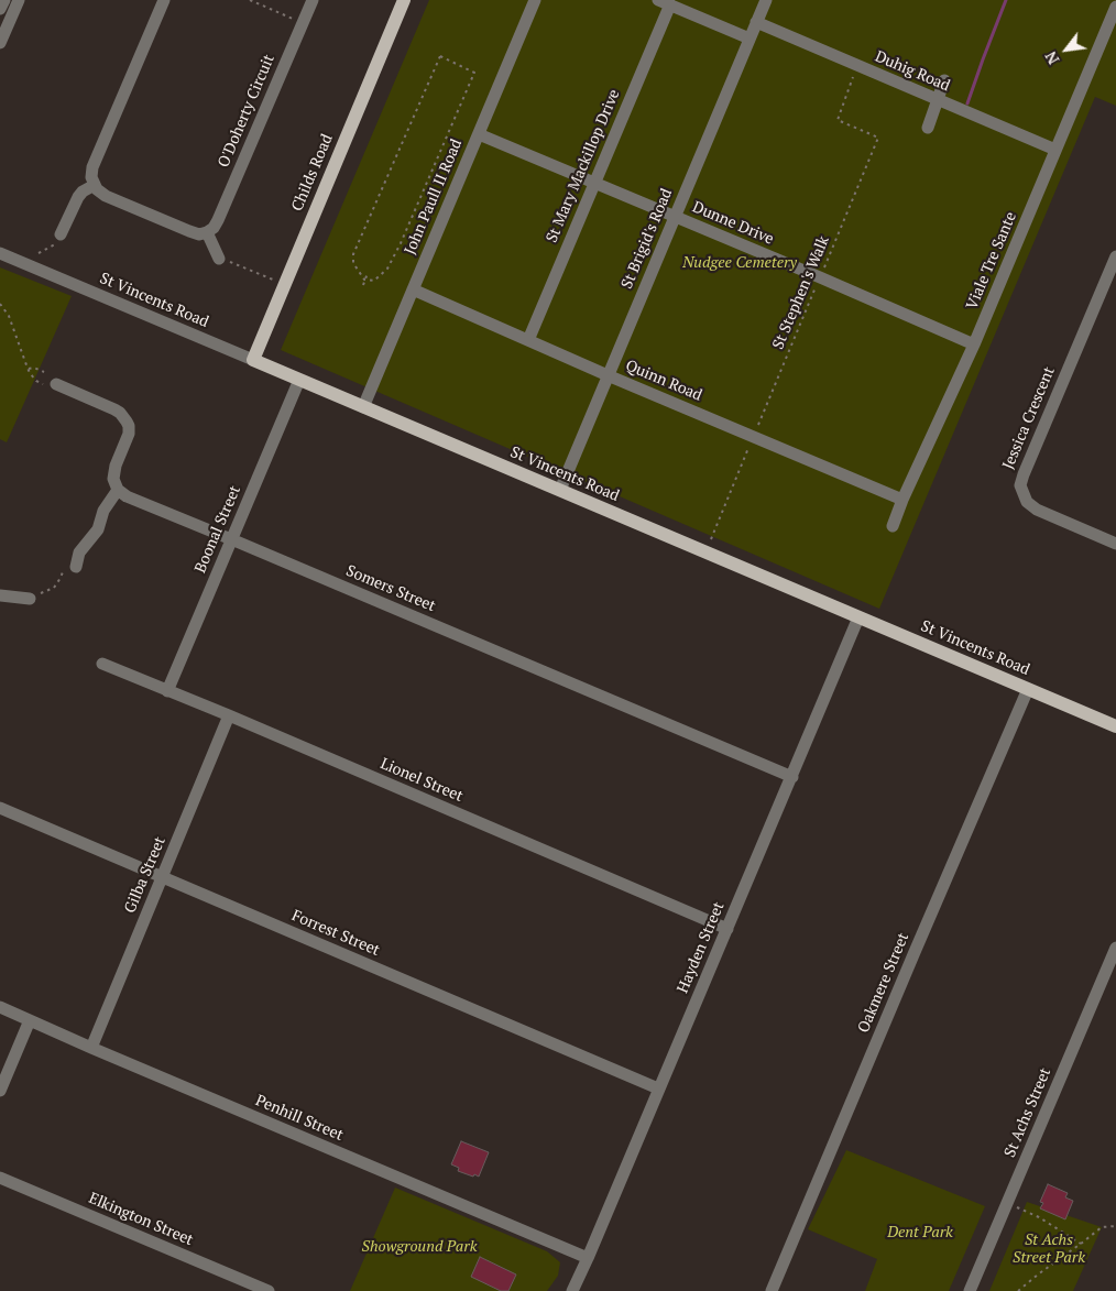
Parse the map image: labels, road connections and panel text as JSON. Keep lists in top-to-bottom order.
{
  "streets": {
    "main road": ["Childs Road", "St Vincents Road"],
    "street": [
      "Duhig Road",
      "O'Doherty Circuit",
      "St Mary Mackillop Drive",
      "John Paull II Road",
      "Dunne Drive",
      "St Brigid's Road",
      "Viale Tre Sante",
      "Quinn Road",
      "Jessica Crescent",
      "Boonal Street",
      "Somers Street",
      "Lionel Street",
      "Gilba Street",
      "Forrest Street",
      "Hayden Street",
      "Oakmere Street",
      "St Achs Street",
      "Penhill Street",
      "Elkington Street"
    ],
    "path": ["St Stephen's Walk"]
  },
  "crossings": [
    ["Duhig Road", "St Brigid's Road"],
    ["Duhig Road", "Viale Tre Sante"],
    ["Duhig Road", "St Stephen's Walk"],
    ["St Mary Mackillop Drive", "Dunne Drive"],
    ["St Mary Mackillop Drive", "Quinn Road"],
    ["Childs Road", "St Vincents Road"],
    ["John Paull II Road", "Dunne Drive"],
    ["John Paull II Road", "St Vincents Road"],
    ["John Paull II Road", "Quinn Road"],
    ["Dunne Drive", "St Brigid's Road"],
    ["Dunne Drive", "Viale Tre Sante"],
    ["Dunne Drive", "St Stephen's Walk"],
    ["St Brigid's Road", "St Vincents Road"],
    ["St Brigid's Road", "Quinn Road"],
    ["Viale Tre Sante", "Quinn Road"],
    ["St Stephen's Walk", "St Vincents Road"],
    ["St Stephen's Walk", "Quinn Road"],
    ["St Vincents Road", "Boonal Street"],
    ["St Vincents Road", "Hayden Street"],
    ["St Vincents Road", "Oakmere Street"],
    ["Boonal Street", "Somers Street"],
    ["Boonal Street", "Lionel Street"],
    ["Somers Street", "Hayden Street"],
    ["Lionel Street", "Gilba Street"],
    ["Lionel Street", "Hayden Street"],
    ["Gilba Street", "Forrest Street"],
    ["Gilba Street", "Penhill Street"],
    ["Forrest Street", "Hayden Street"],
    ["Hayden Street", "Penhill Street"]
  ],
  "parks": [
    "Nudgee Cemetery",
    "Dent Park",
    "St Achs Street Park",
    "Showground Park"
  ],
  "north": "bottom left"
}
